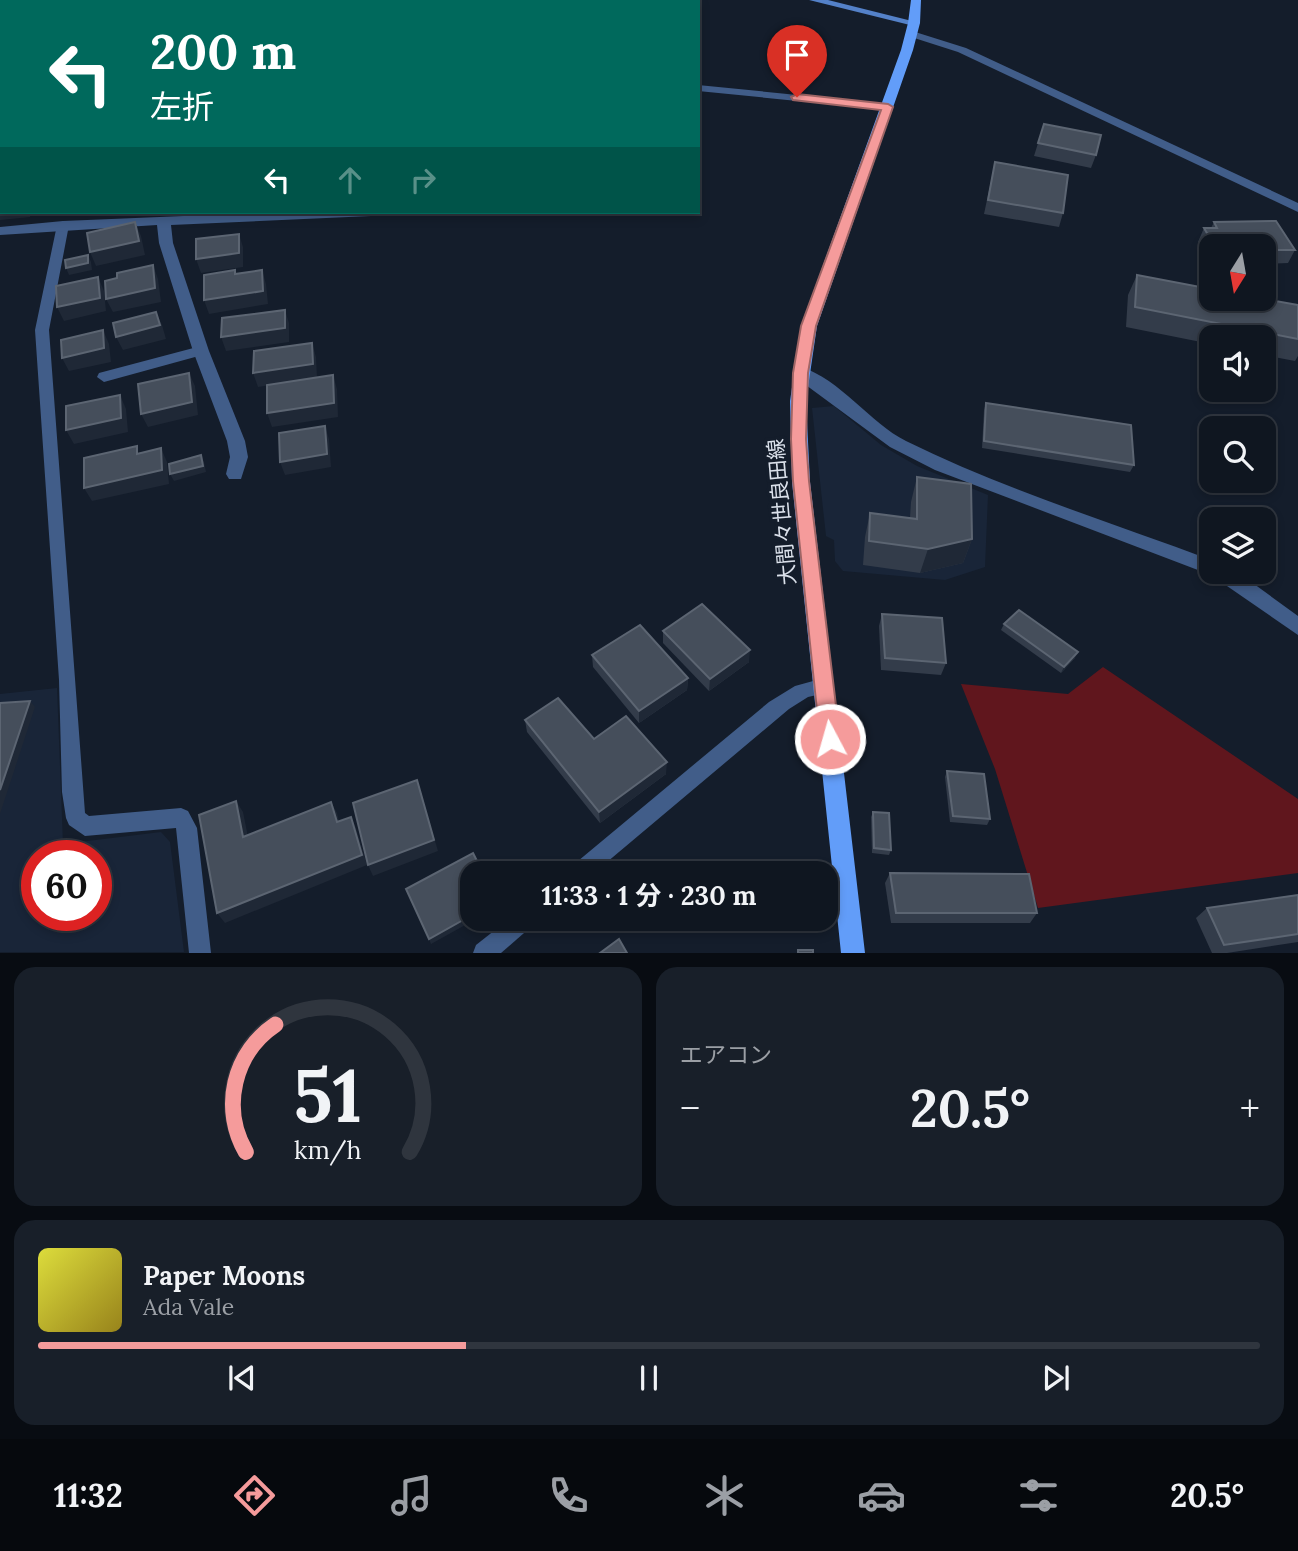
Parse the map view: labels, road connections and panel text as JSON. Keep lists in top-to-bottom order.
{
  "streets": {
    "main road": ["大間々世良田線"]
  },
  "north": "bottom",
  "page": {
    "turn": ["200 m", "左折"],
    "limit": "60",
    "trip": "11:33 · 1 分 · 230 m",
    "tile": "エアコン",
    "heat": ["−", "20.5°", "+"],
    "song": ["Paper Moons", "Ada Vale"],
    "tabs": ["11:32", "20.5°"],
    "gauge": ["51", "km/h"]
  }
}
